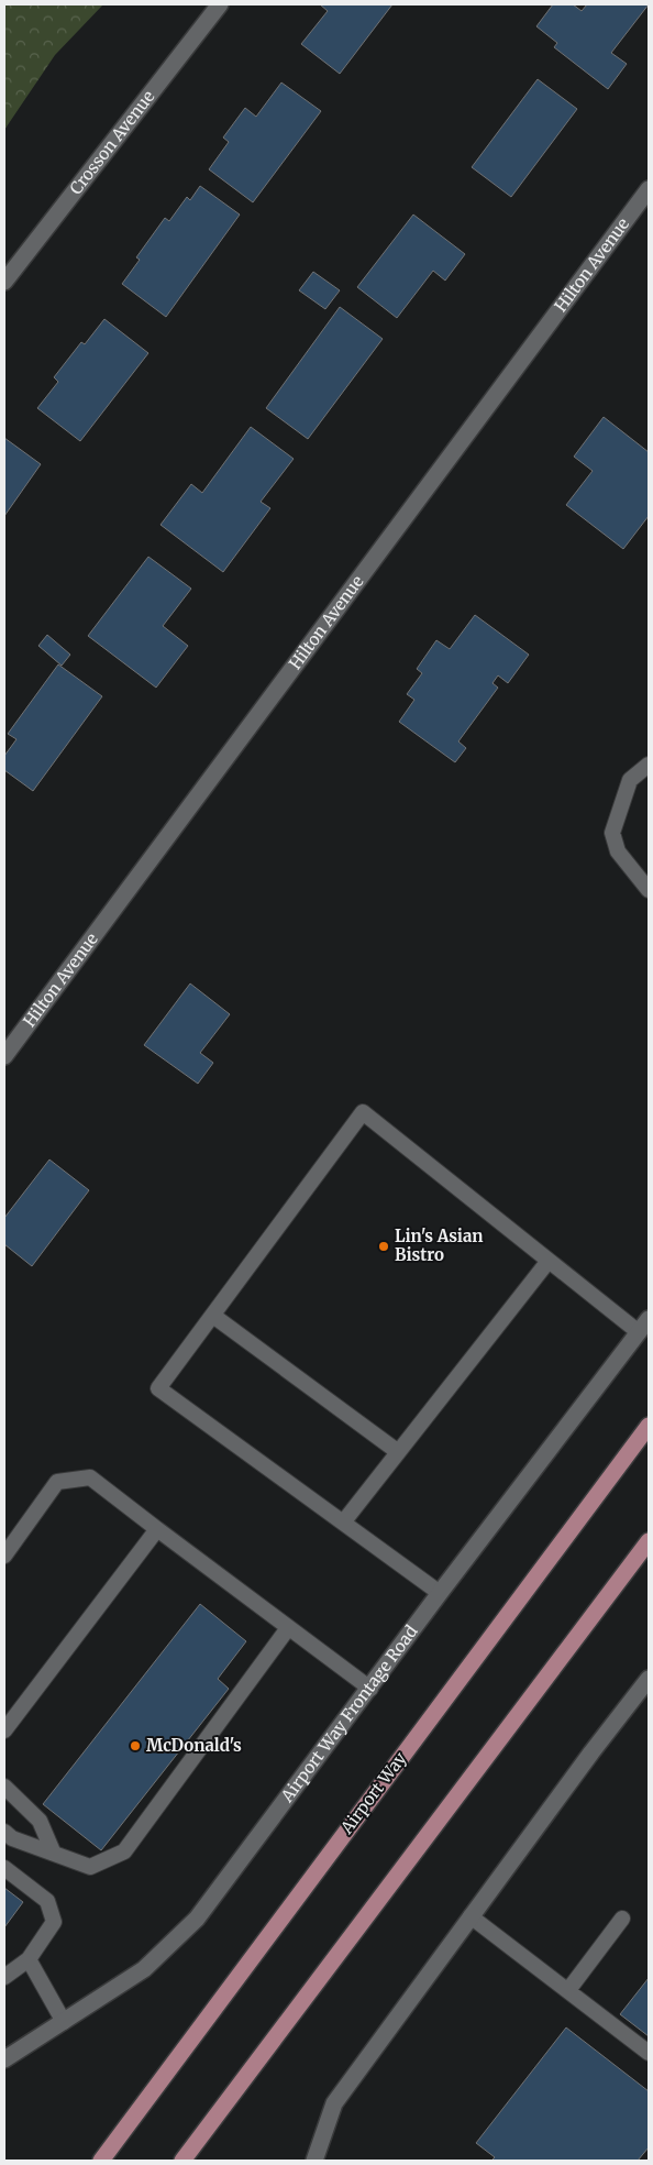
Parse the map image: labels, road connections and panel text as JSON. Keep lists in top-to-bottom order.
{
  "streets": {
    "main road": ["Airport Way"],
    "street": ["Crosson Avenue", "Hilton Avenue", "Airport Way Frontage Road"]
  },
  "places": ["Lin's Asian Bistro", "McDonald's"]
}
